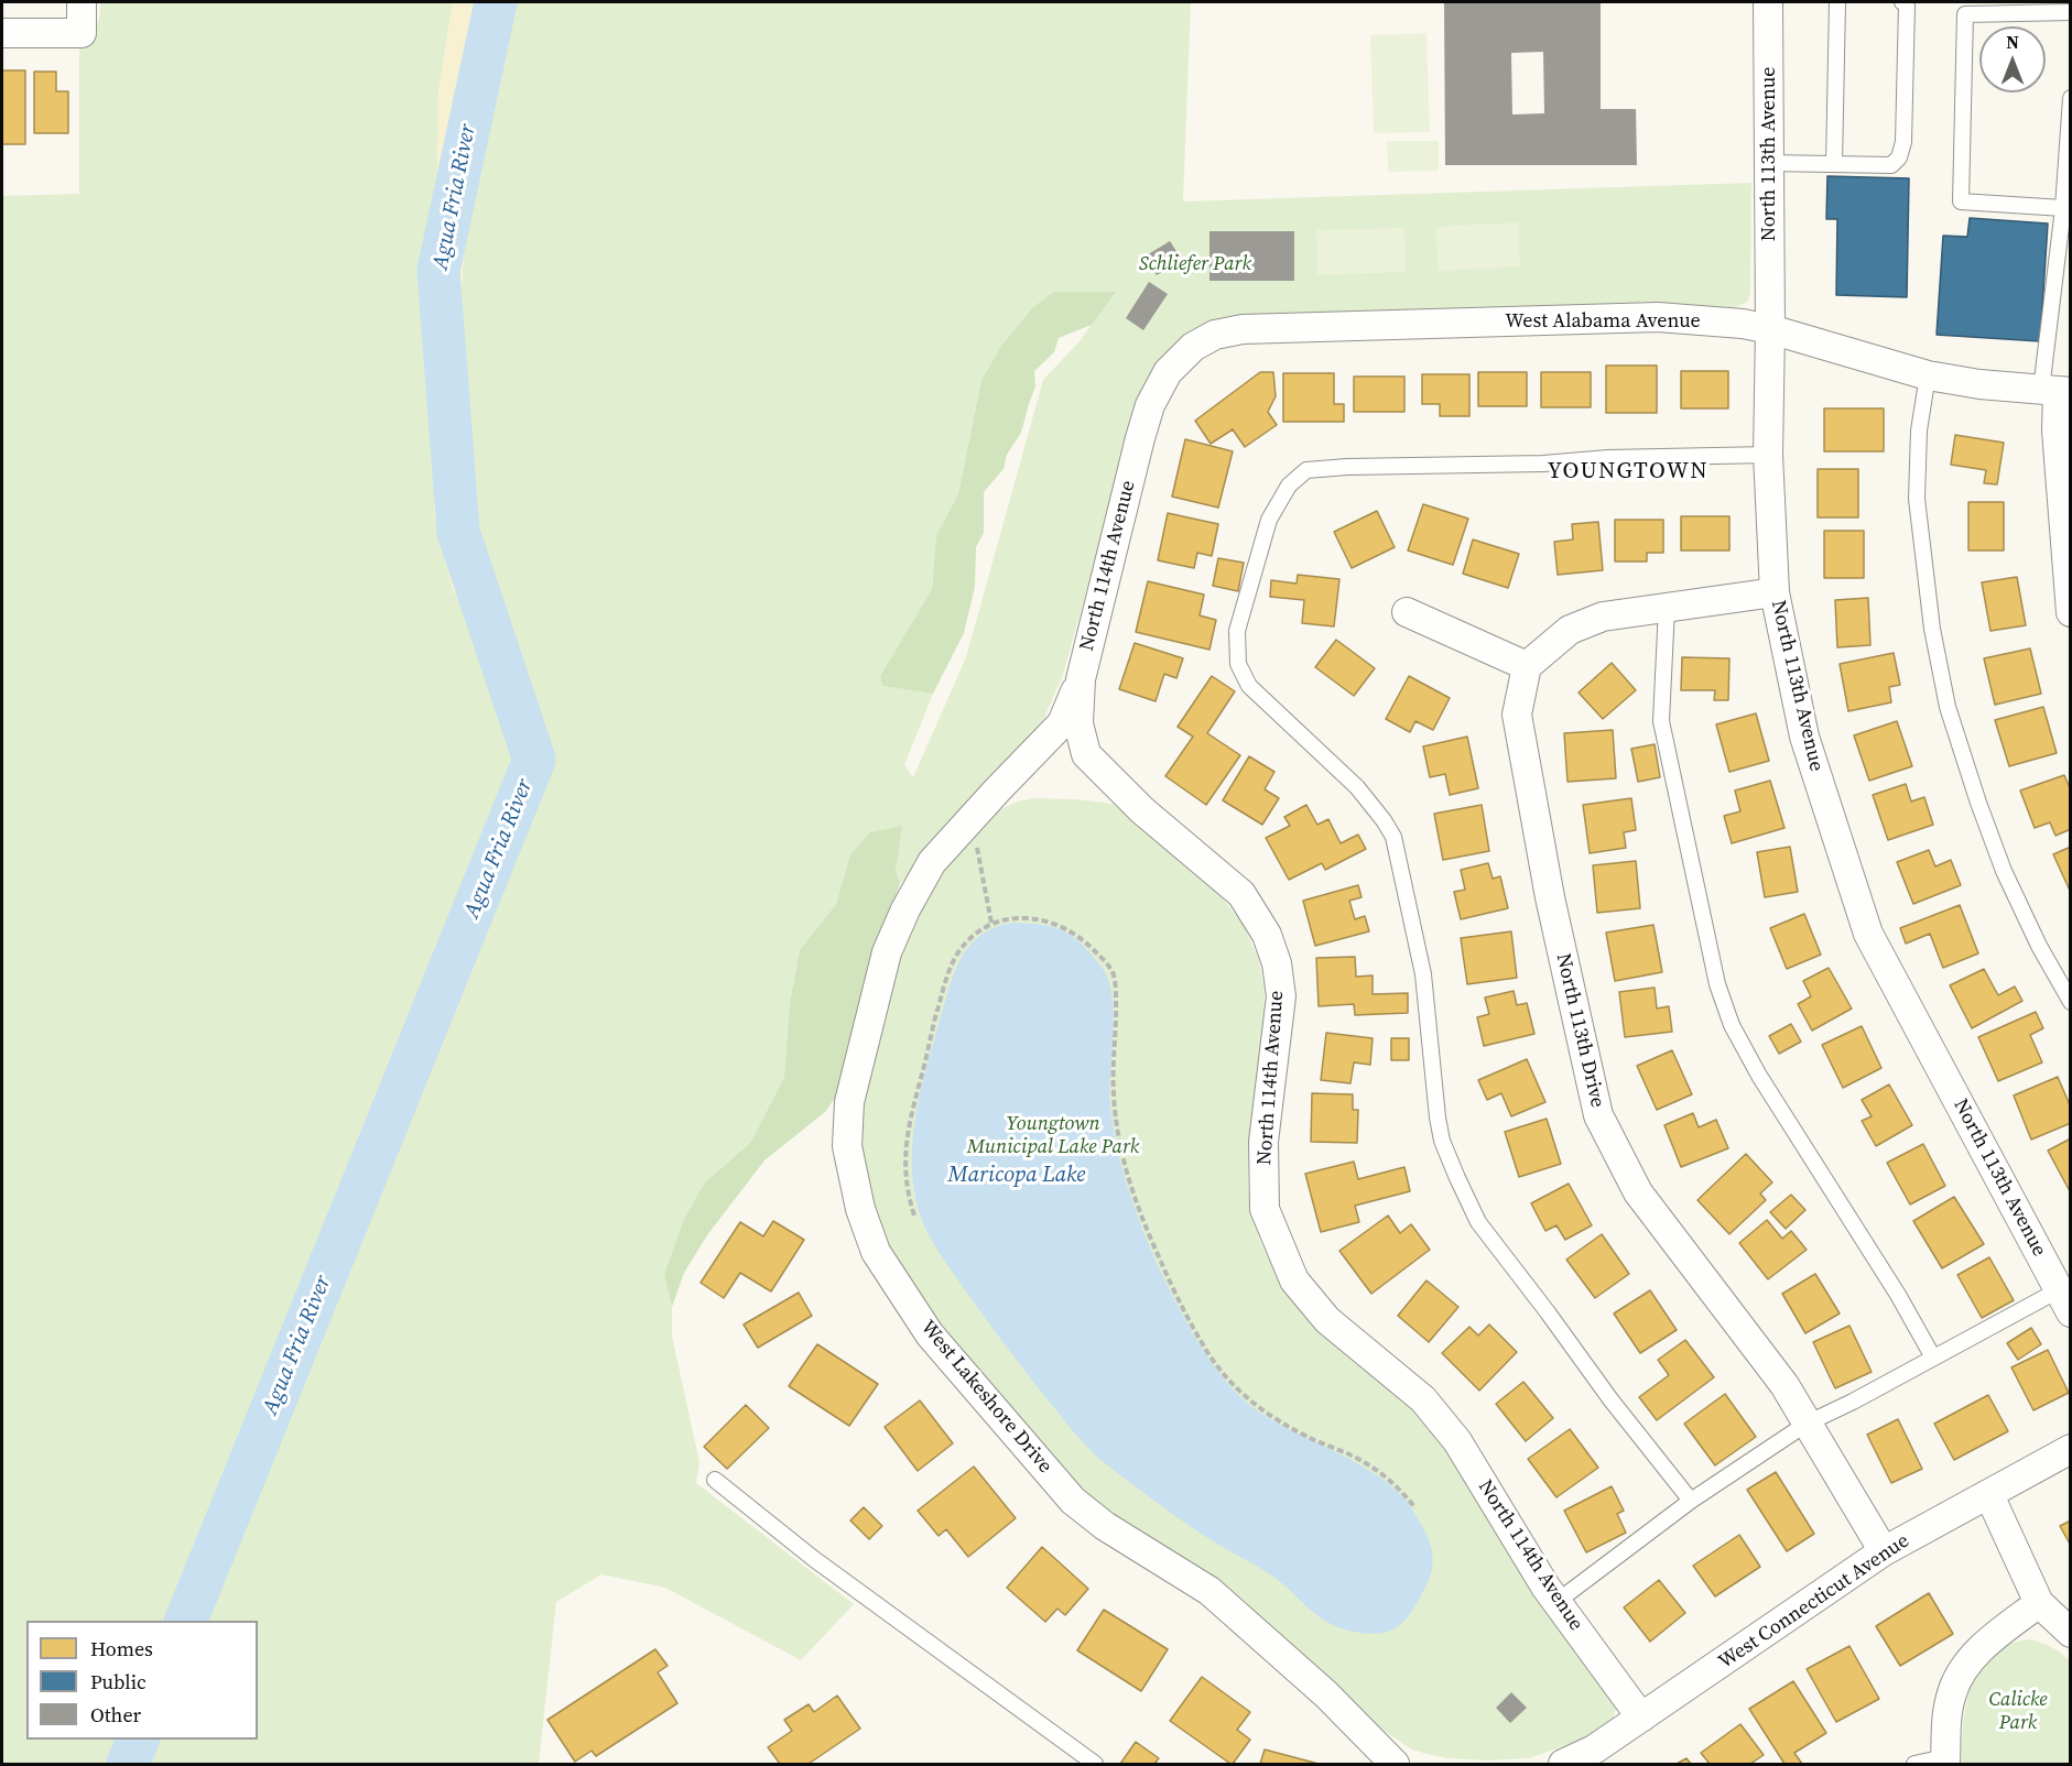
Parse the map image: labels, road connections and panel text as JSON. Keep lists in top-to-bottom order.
{
  "streets": {
    "street": [
      "North 113th Avenue",
      "West Alabama Avenue",
      "North 114th Avenue",
      "North 113th Drive",
      "West Lakeshore Drive",
      "West Connecticut Avenue"
    ]
  },
  "crossings": [
    ["North 113th Avenue", "West Alabama Avenue"],
    ["West Alabama Avenue", "North 114th Avenue"],
    ["North 114th Avenue", "West Lakeshore Drive"],
    ["North 114th Avenue", "West Connecticut Avenue"],
    ["North 113th Drive", "West Connecticut Avenue"]
  ],
  "districts": ["YOUNGTOWN"],
  "water": ["Agua Fria River", "Maricopa Lake"],
  "parks": ["Schliefer Park", "Youngtown Municipal Lake Park", "Calicke Park"],
  "legend": ["Homes", "Public", "Other"],
  "north": "top"
}
